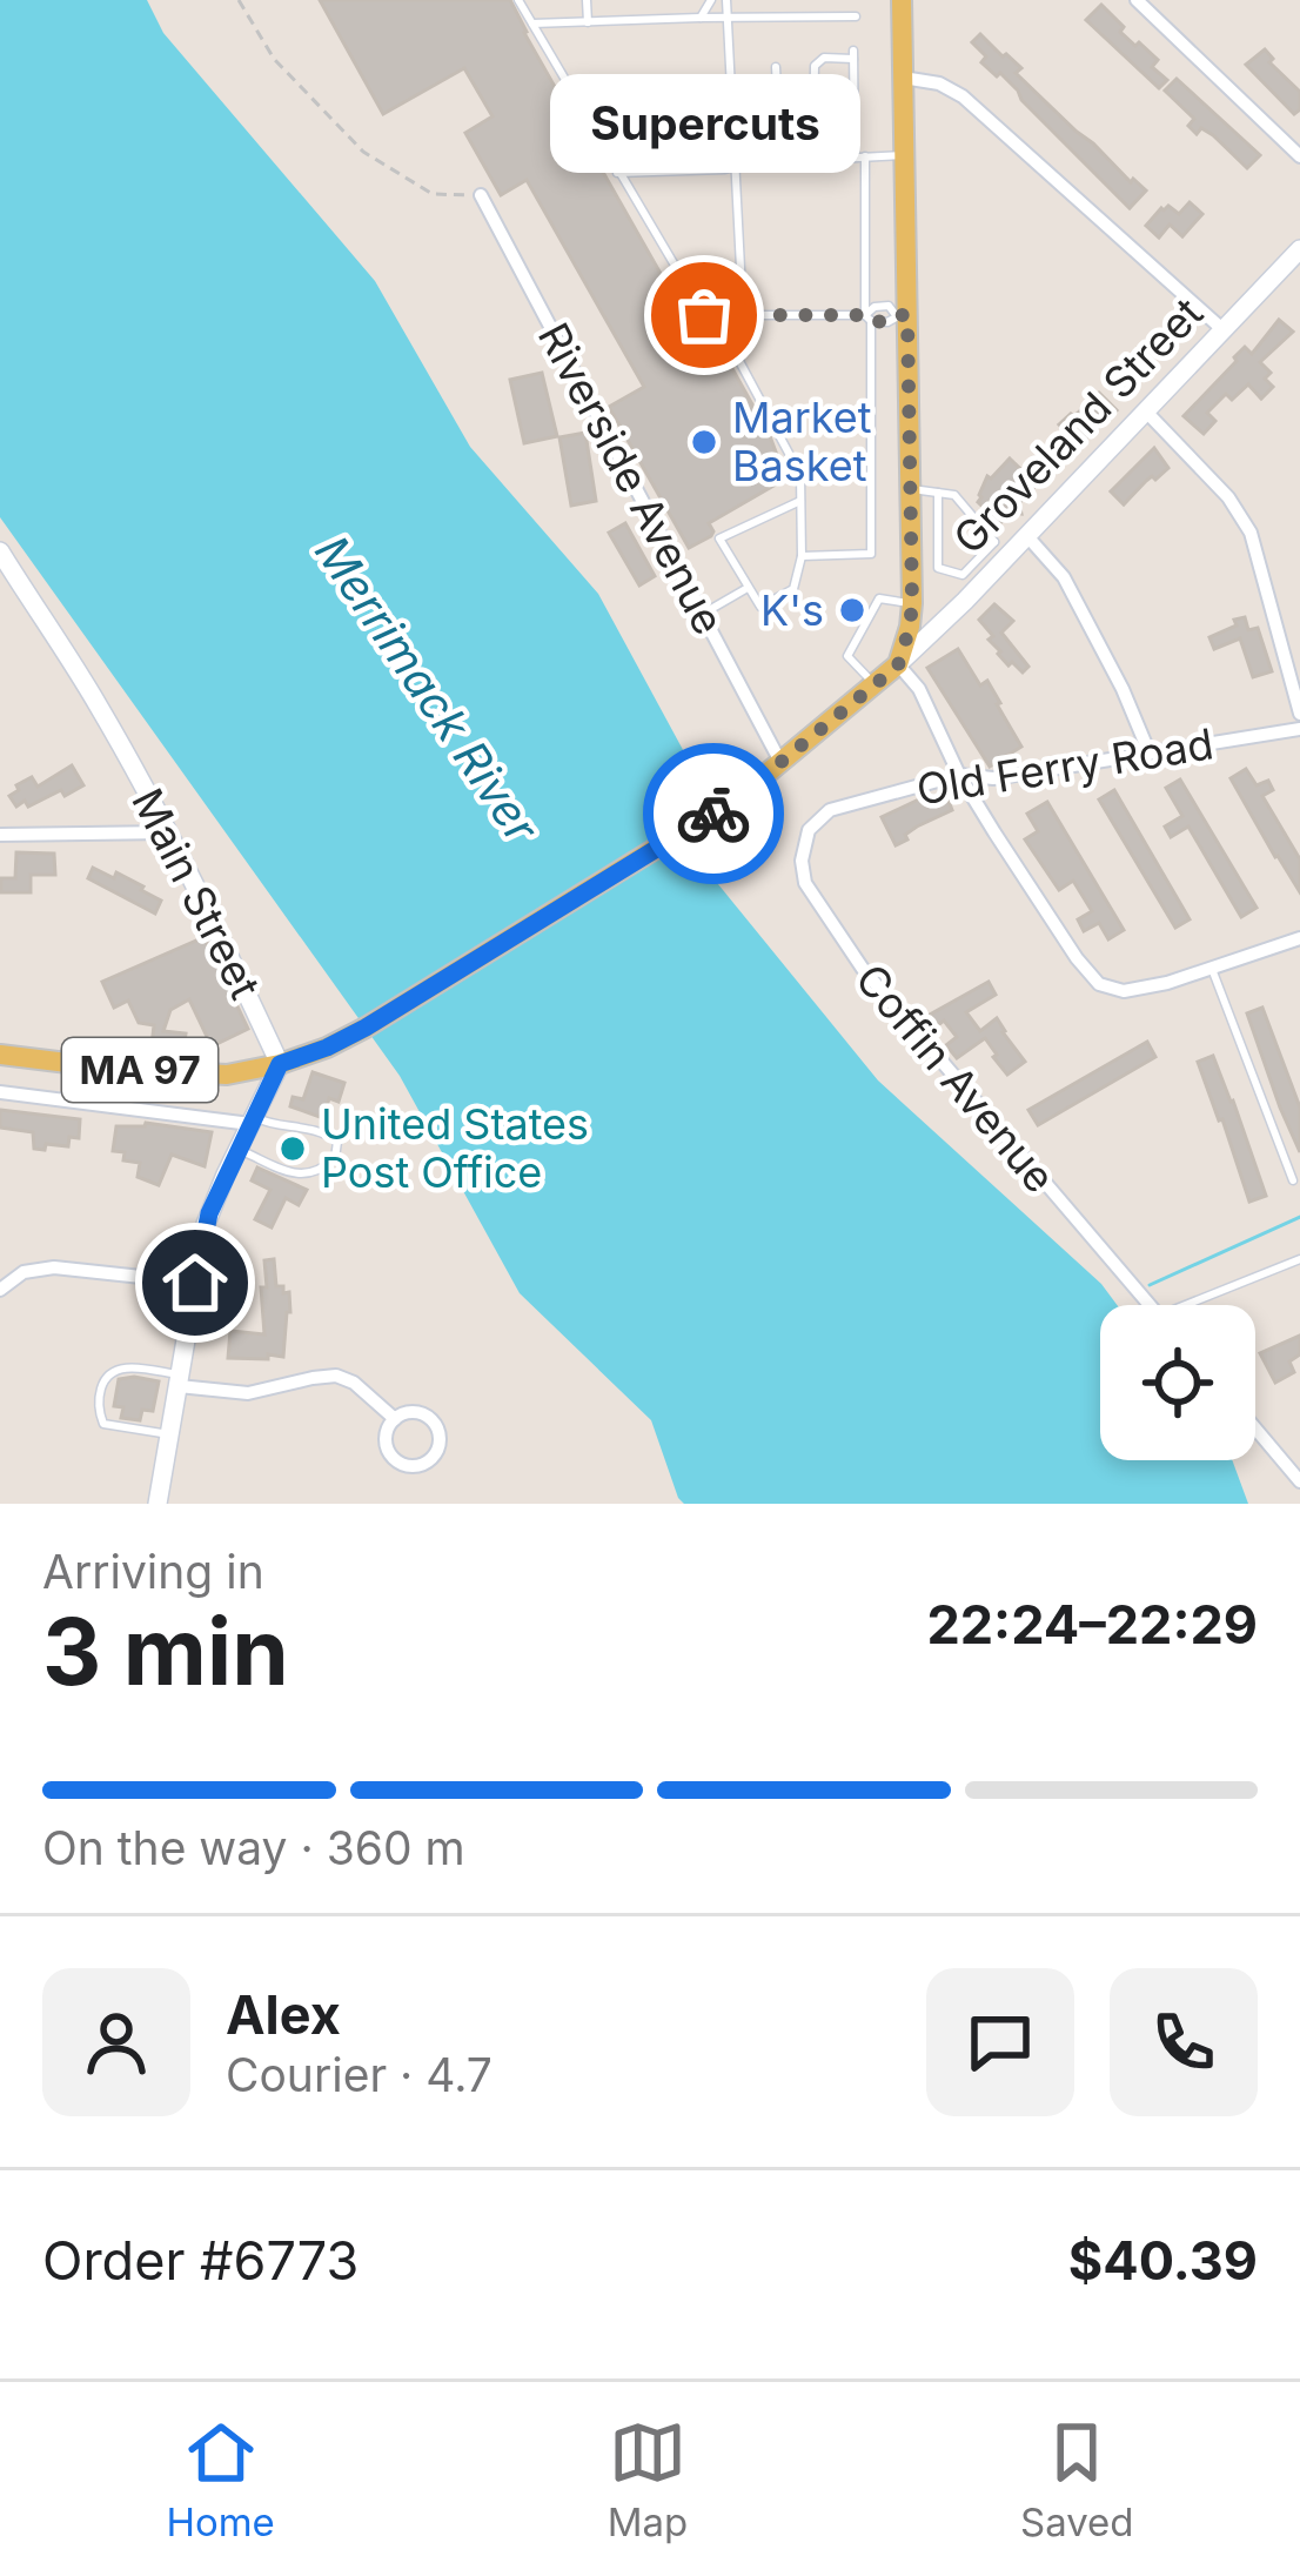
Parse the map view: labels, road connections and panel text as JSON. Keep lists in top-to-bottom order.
{
  "streets": {
    "main road": ["Groveland Street", "Main Street", "MA 97"],
    "street": ["Riverside Avenue", "Old Ferry Road", "Coffin Avenue"]
  },
  "crossings": [
    ["Groveland Street", "Riverside Avenue"],
    ["Groveland Street", "MA 97"],
    ["Riverside Avenue", "MA 97"],
    ["Old Ferry Road", "Coffin Avenue"],
    ["Main Street", "MA 97"]
  ],
  "water": ["Merrimack River"],
  "places": [
    "Supercuts",
    "Market Basket",
    "K's",
    "United States Post Office"
  ],
  "page": {
    "bubble": "Supercuts",
    "heading": ["3 min", "Arriving in", "22:24–22:29"],
    "panel": [
      "Alex",
      "Courier · 4.7",
      "Order #6773",
      "$40.39"
    ],
    "bar": "On the way · 360 m",
    "tabs": ["Home", "Map", "Saved"]
  }
}
